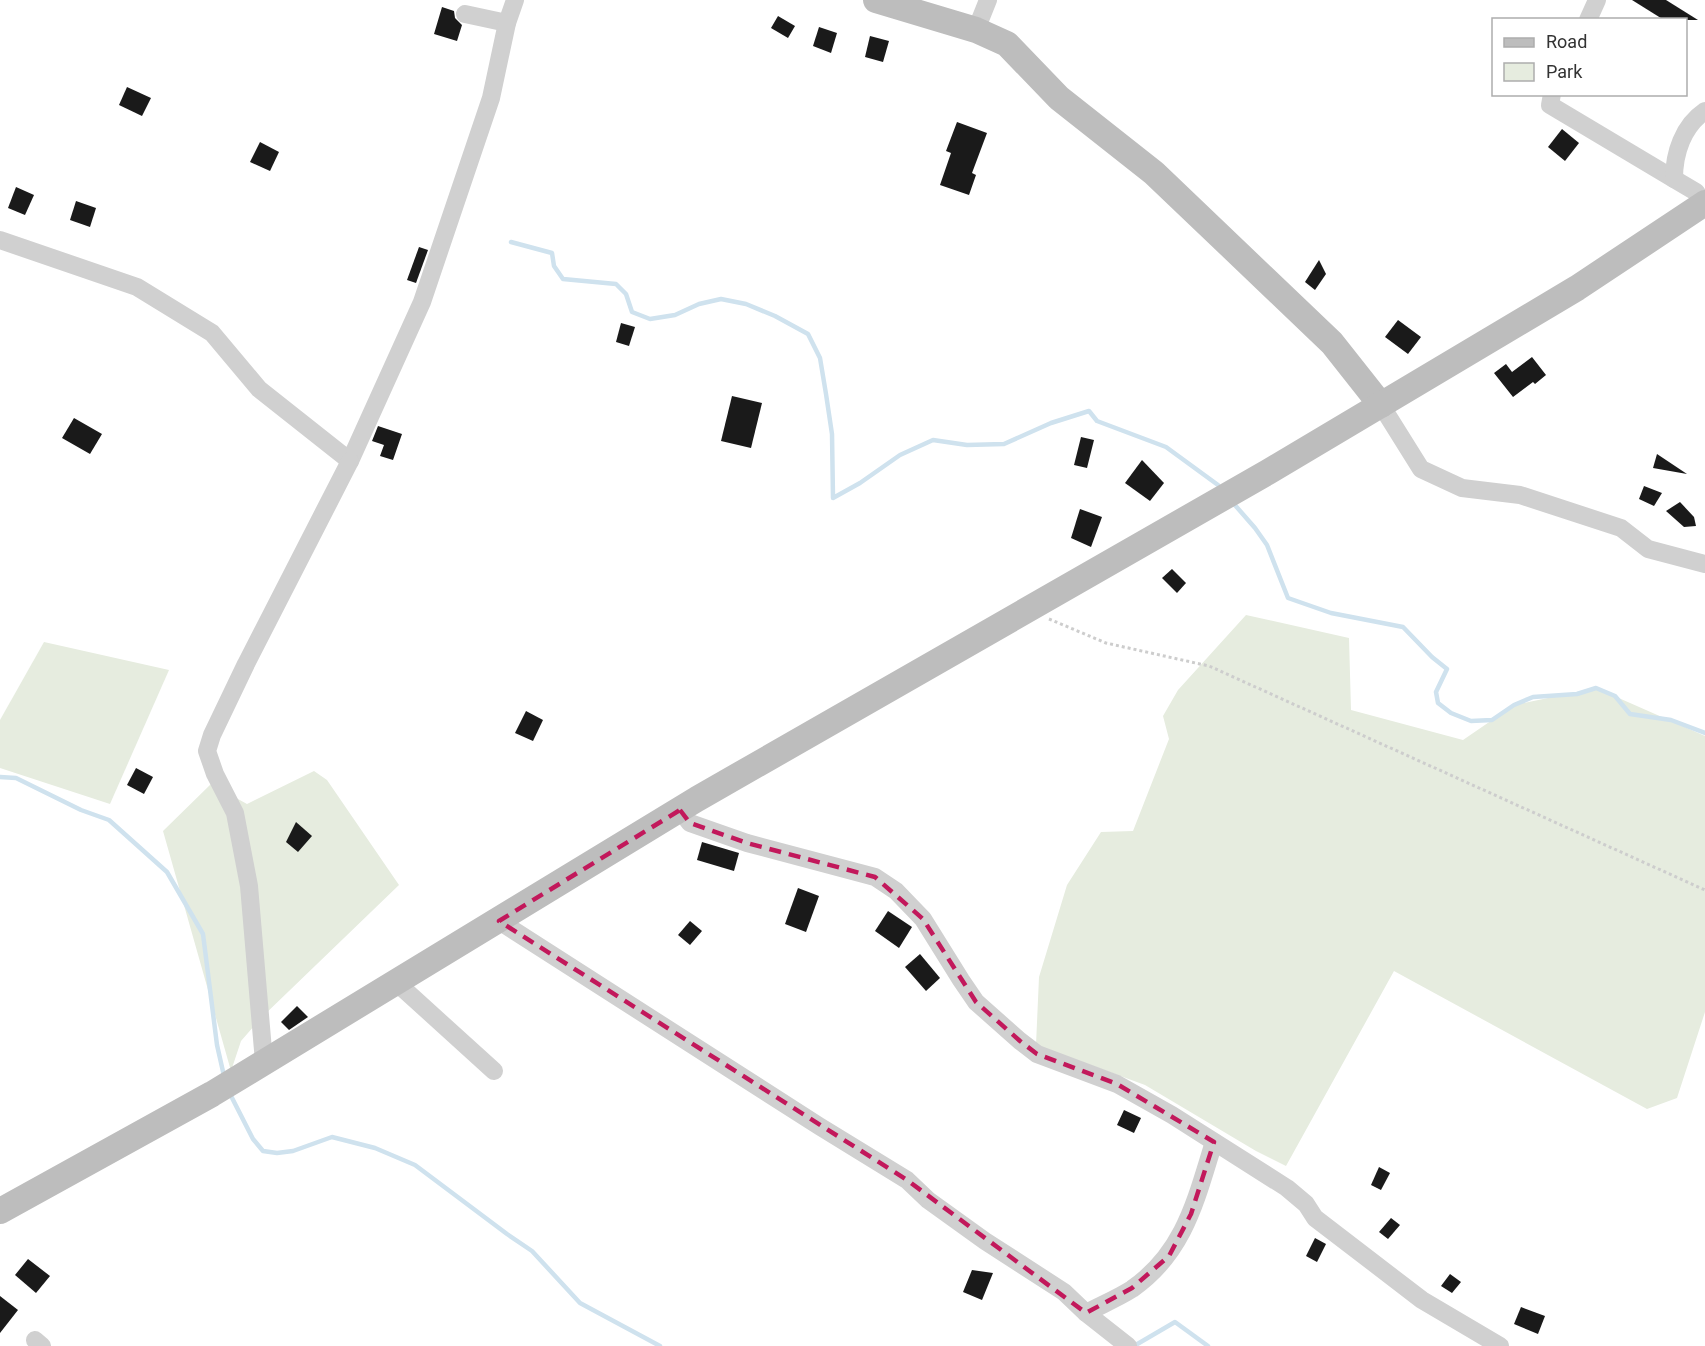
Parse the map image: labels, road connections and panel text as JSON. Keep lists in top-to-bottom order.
{
  "legend": ["Road", "Park"]
}
